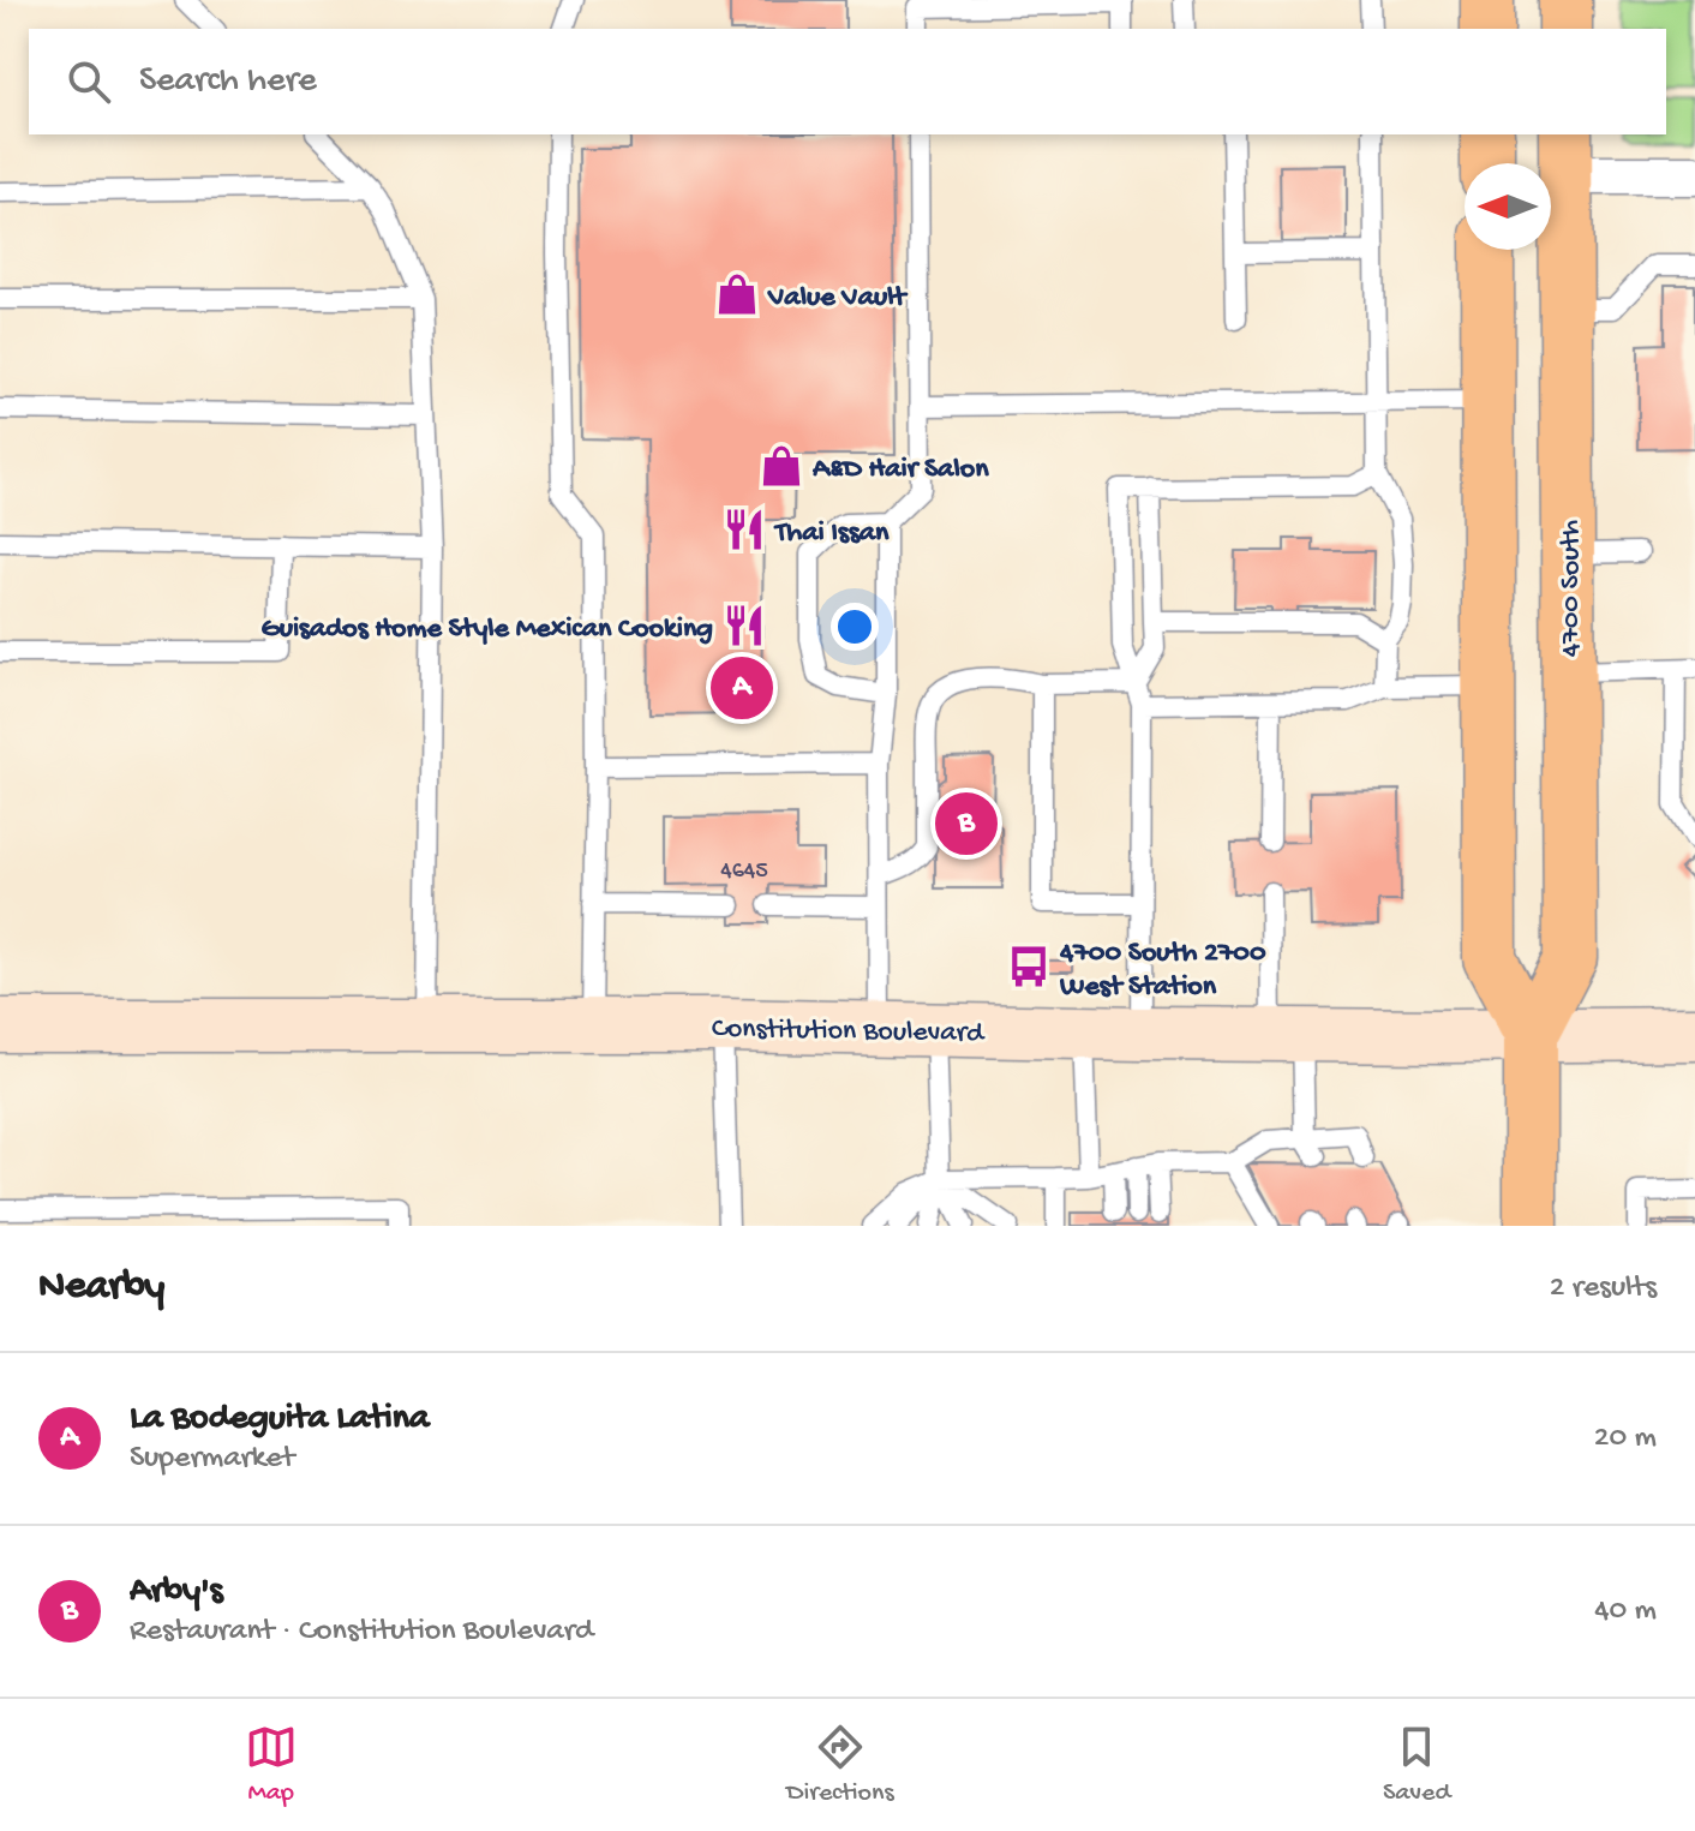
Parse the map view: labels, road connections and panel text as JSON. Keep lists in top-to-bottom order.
{
  "streets": {
    "main road": ["4700 South", "Constitution Boulevard"]
  },
  "crossings": [
    ["4700 South", "Constitution Boulevard"]
  ],
  "places": {
    "shop": ["Value Vault", "A&D Hair Salon"],
    "restaurant": ["Thai Issan", "Guisados Home Style Mexican Cooking"],
    "bus stop": ["4700 South 2700 West Station"]
  },
  "house_numbers": ["4645"],
  "north": "left",
  "page": {
    "search": "Search here",
    "pins": ["A", "B"],
    "heading": ["Nearby", "2 results"],
    "list": [
      {
        "mark": "A",
        "name": "La Bodeguita Latina",
        "note": "Supermarket",
        "value": "20 m"
      },
      {
        "mark": "B",
        "name": "Arby's",
        "note": "Restaurant · Constitution Boulevard",
        "value": "40 m"
      }
    ],
    "nav": ["Map", "Directions", "Saved"]
  }
}
